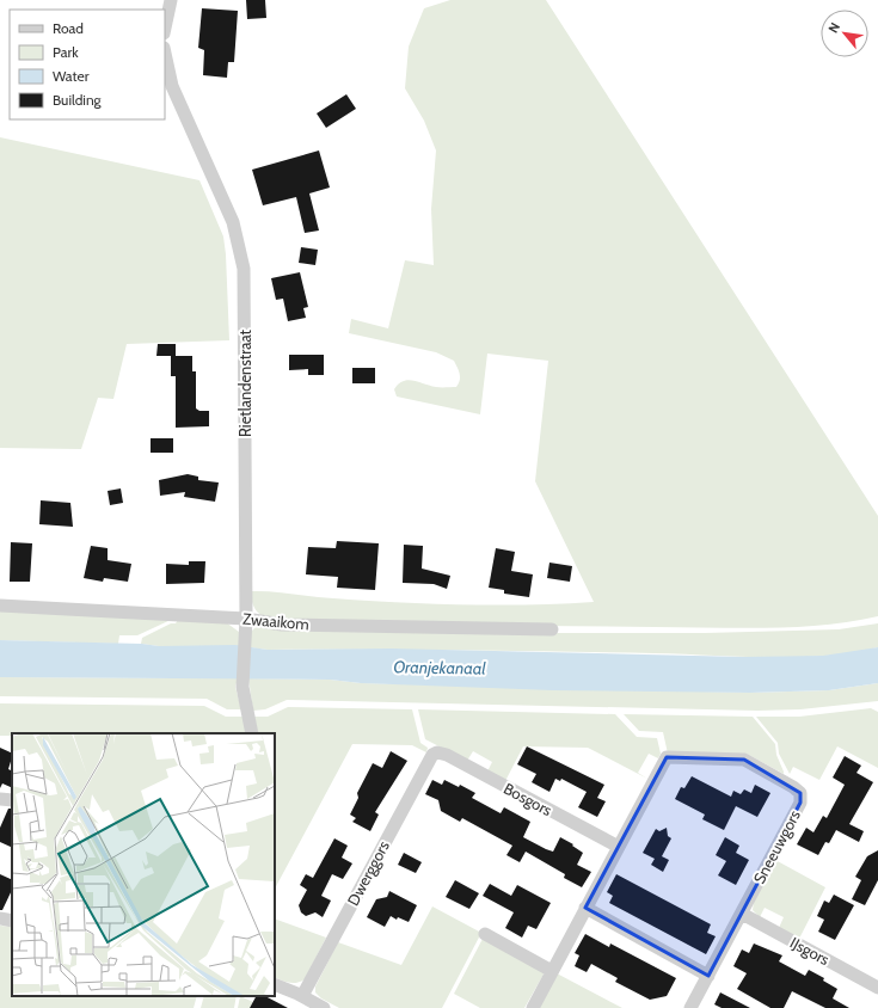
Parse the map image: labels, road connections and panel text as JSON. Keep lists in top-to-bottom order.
{
  "streets": {
    "street": [
      "Rietlandenstraat",
      "Zwaaikom",
      "Bosgors",
      "Sneeuwgors",
      "Dwerggors",
      "IJsgors"
    ]
  },
  "crossings": [
    ["Rietlandenstraat", "Zwaaikom"],
    ["Bosgors", "Sneeuwgors"],
    ["Bosgors", "Dwerggors"],
    ["Sneeuwgors", "IJsgors"]
  ],
  "water": ["Oranjekanaal"],
  "legend": [
    "Road",
    "Park",
    "Water",
    "Building"
  ],
  "north": "top left"
}
